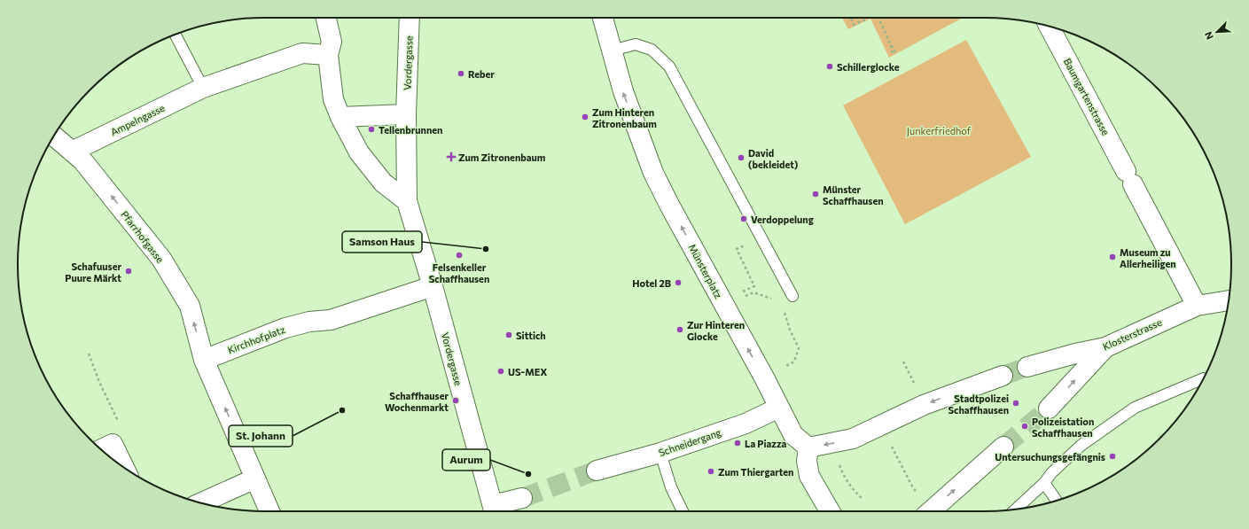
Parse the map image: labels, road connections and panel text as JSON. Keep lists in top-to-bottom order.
{
  "streets": {
    "street": [
      "Vordergasse",
      "Baumgartenstrasse",
      "Ampelngasse",
      "Pfarrhofgasse",
      "Münsterplatz",
      "Klosterstrasse",
      "Kirchhofplatz",
      "Schneidergang"
    ]
  },
  "crossings": [
    ["Vordergasse", "Kirchhofplatz"],
    ["Baumgartenstrasse", "Klosterstrasse"],
    ["Ampelngasse", "Pfarrhofgasse"],
    ["Pfarrhofgasse", "Kirchhofplatz"],
    ["Münsterplatz", "Schneidergang"]
  ],
  "one_way": ["Pfarrhofgasse", "Münsterplatz"],
  "parks": ["Junkerfriedhof"],
  "places": {
    "other": [
      "Schillerglocke",
      "Reber",
      "Zum Hinteren Zitronenbaum",
      "Tellenbrunnen",
      "David (bekleidet)",
      "Münster Schaffhausen",
      "Verdoppelung",
      "Samson Haus",
      "Felsenkeller Schaffhausen",
      "Museum zu Allerheiligen",
      "Schafuuser Puure Märkt",
      "Hotel 2B",
      "Zur Hinteren Glocke",
      "Sittich",
      "US-MEX",
      "Schaffhauser Wochenmarkt",
      "Stadtpolizei Schaffhausen",
      "St. Johann",
      "Polizeistation Schaffhausen",
      "La Piazza",
      "Untersuchungsgefängnis",
      "Zum Thiergarten",
      "Aurum"
    ],
    "health": ["Zum Zitronenbaum"]
  },
  "north": "bottom left"
}
